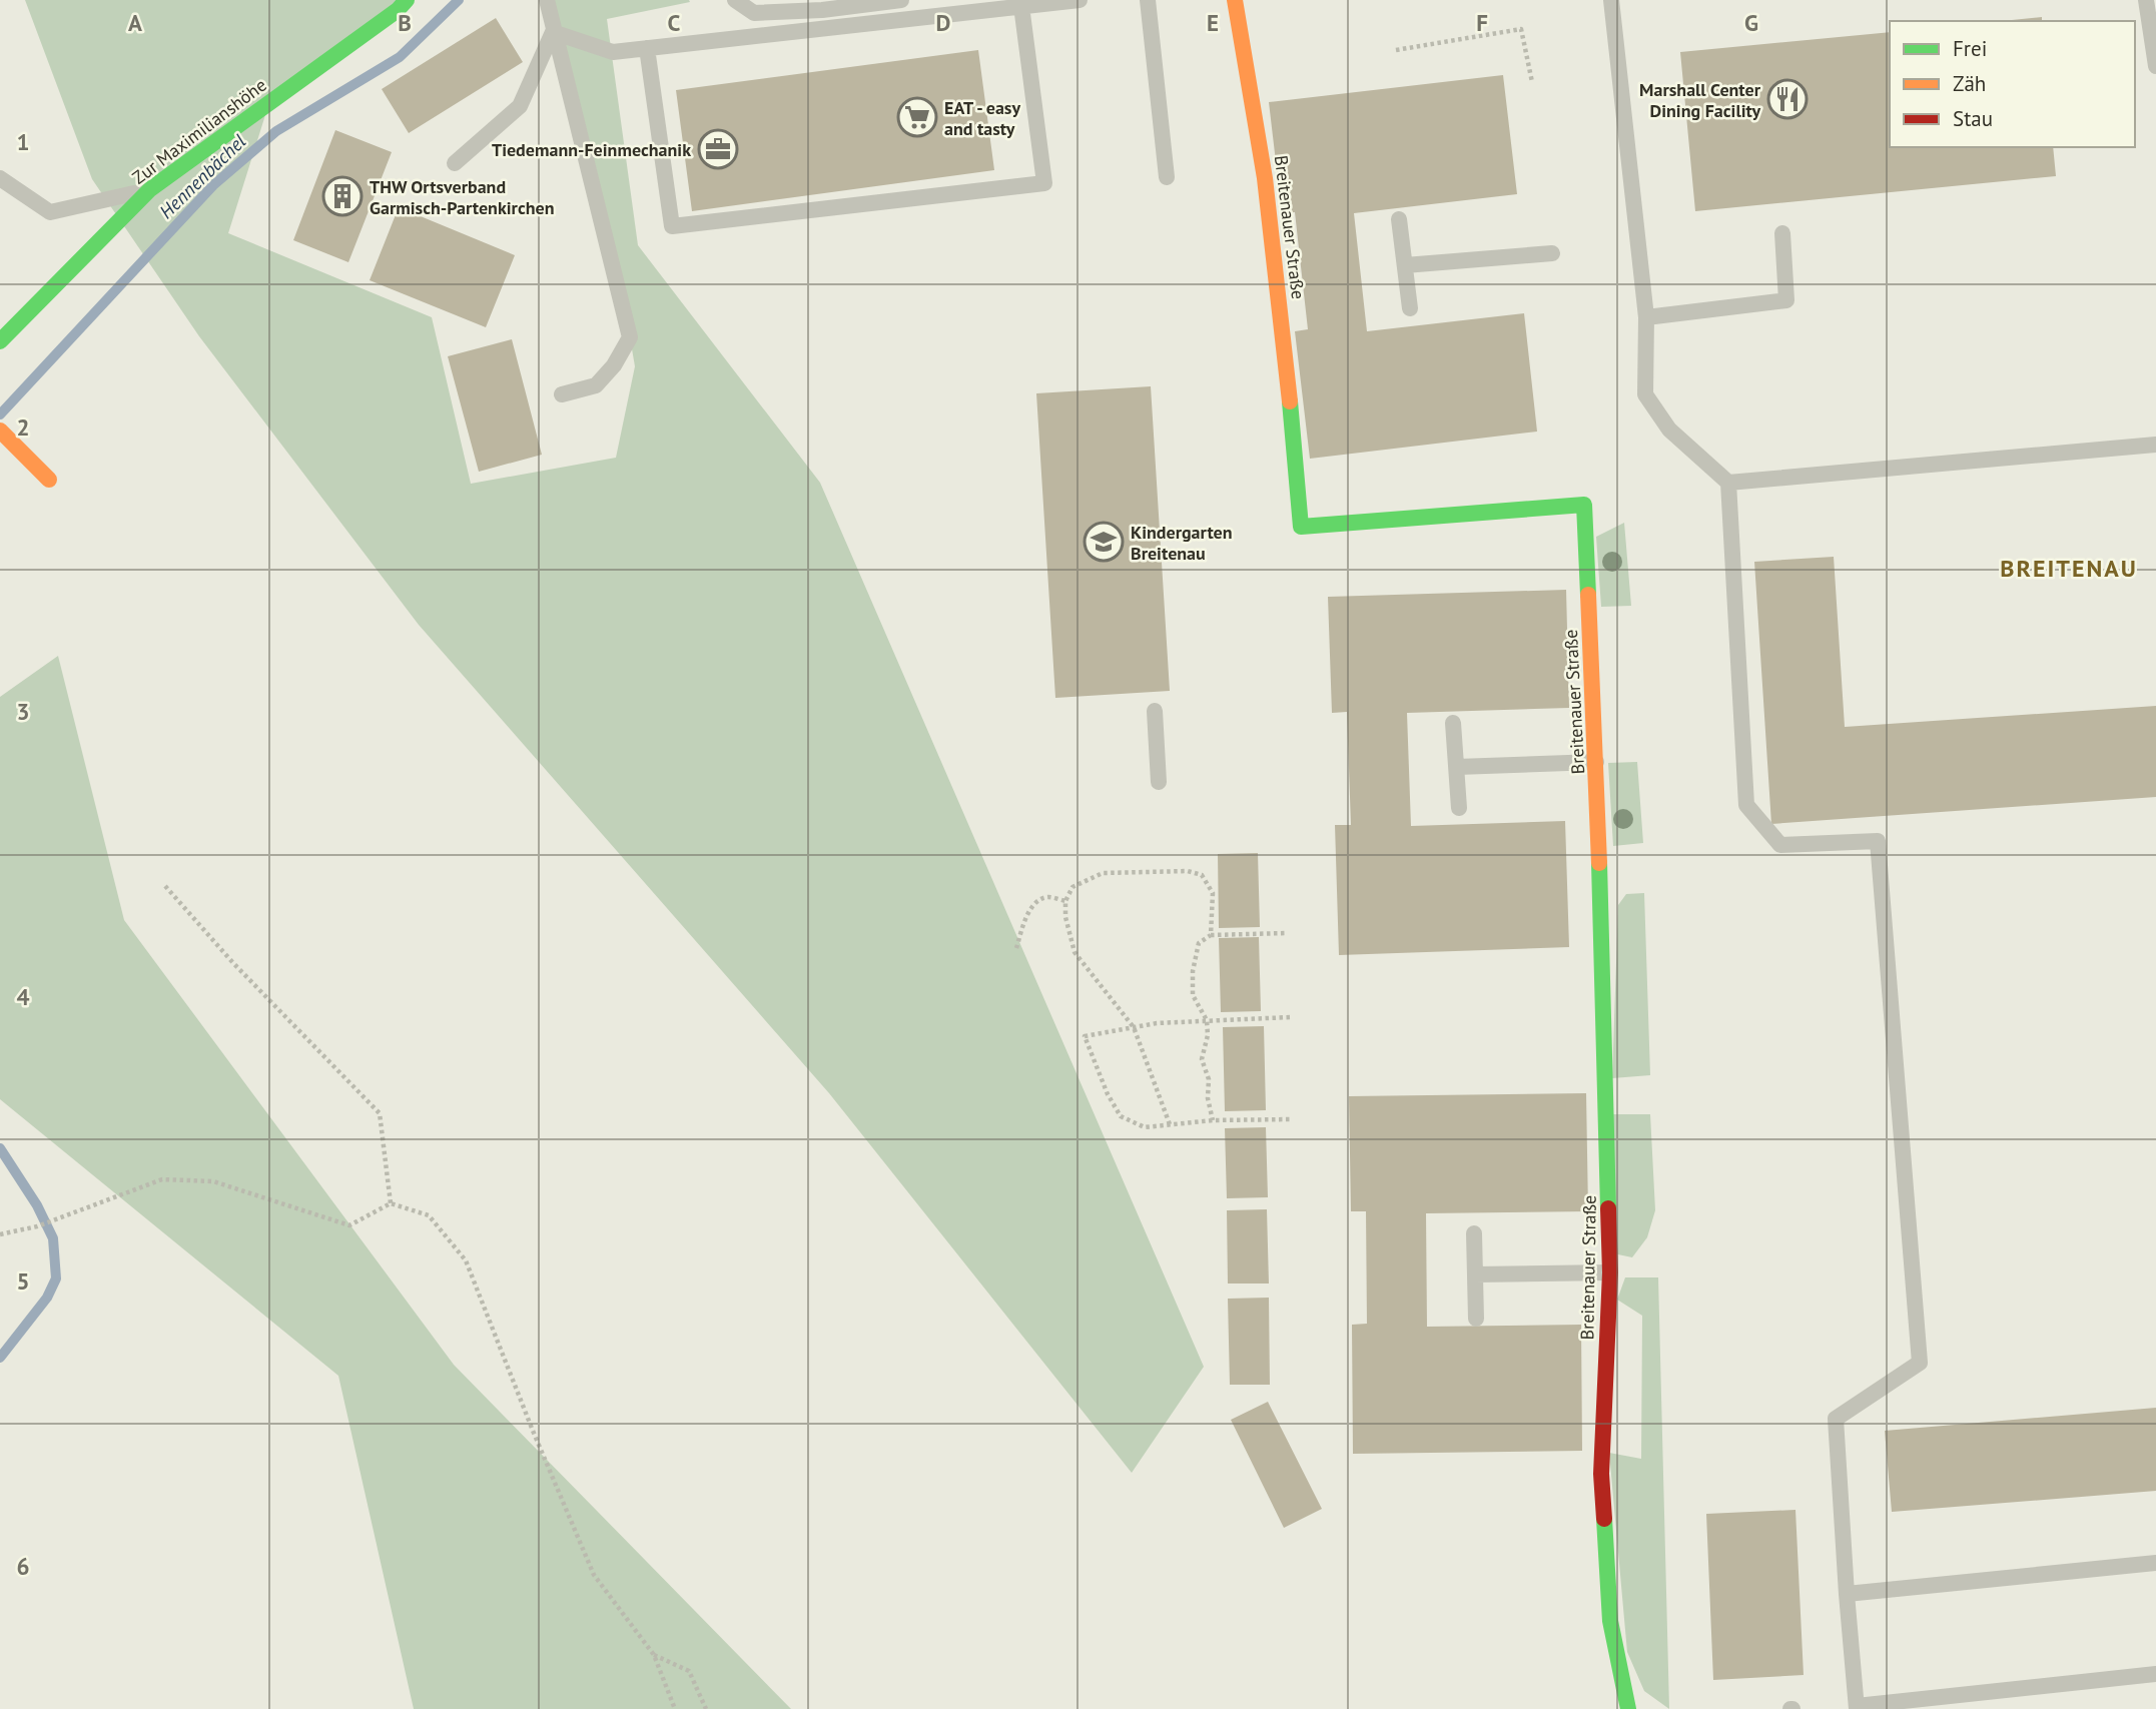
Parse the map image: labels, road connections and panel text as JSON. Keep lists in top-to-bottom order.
{
  "streets": {
    "street": ["Zur Maximilianshöhe", "Breitenauer Straße"]
  },
  "districts": ["BREITENAU"],
  "water": ["Hennenbächel"],
  "places": {
    "restaurant": ["Marshall Center Dining Facility"],
    "supermarket": ["EAT - easy and tasty"],
    "office": ["Tiedemann-Feinmechanik"],
    "building": ["THW Ortsverband Garmisch-Partenkirchen"],
    "school or university": ["Kindergarten Breitenau"]
  },
  "legend": ["Frei", "Zäh", "Stau"],
  "grid": {
    "columns": [
      "A",
      "B",
      "C",
      "D",
      "E",
      "F",
      "G"
    ],
    "rows": [
      "1",
      "2",
      "3",
      "4",
      "5",
      "6"
    ]
  }
}
